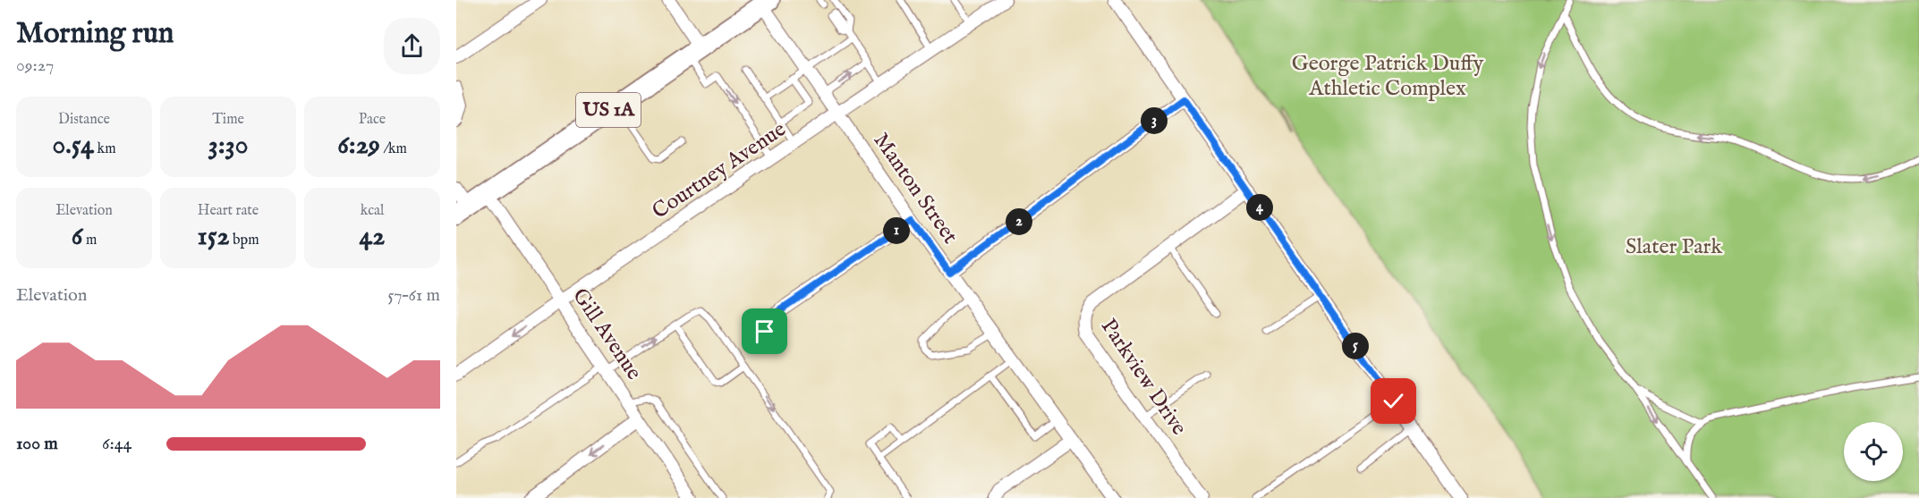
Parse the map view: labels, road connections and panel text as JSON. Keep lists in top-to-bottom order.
{
  "streets": {
    "main road": ["US 1A"],
    "street": [
      "Courtney Avenue",
      "Manton Street",
      "Gill Avenue",
      "Parkview Drive"
    ]
  },
  "crossings": [
    ["US 1A", "Manton Street"],
    ["US 1A", "Gill Avenue"],
    ["Courtney Avenue", "Manton Street"],
    ["Courtney Avenue", "Gill Avenue"]
  ],
  "parks": ["George Patrick Duffy Athletic Complex", "Slater Park"],
  "page": {
    "heading": ["Morning run", "09:27"],
    "stats": [
      ["Distance", "0.54 km"],
      ["Time", "3:30"],
      ["Pace", "6:29 /km"],
      ["Elevation", "6 m"],
      ["Heart rate", "152 bpm"],
      ["kcal", "42"]
    ],
    "pins": [
      "3",
      "4",
      "2",
      "1",
      "5"
    ],
    "chart": ["Elevation", "57–61 m"],
    "list": [
      {
        "name": "100 m",
        "note": "6:44"
      }
    ]
  }
}
